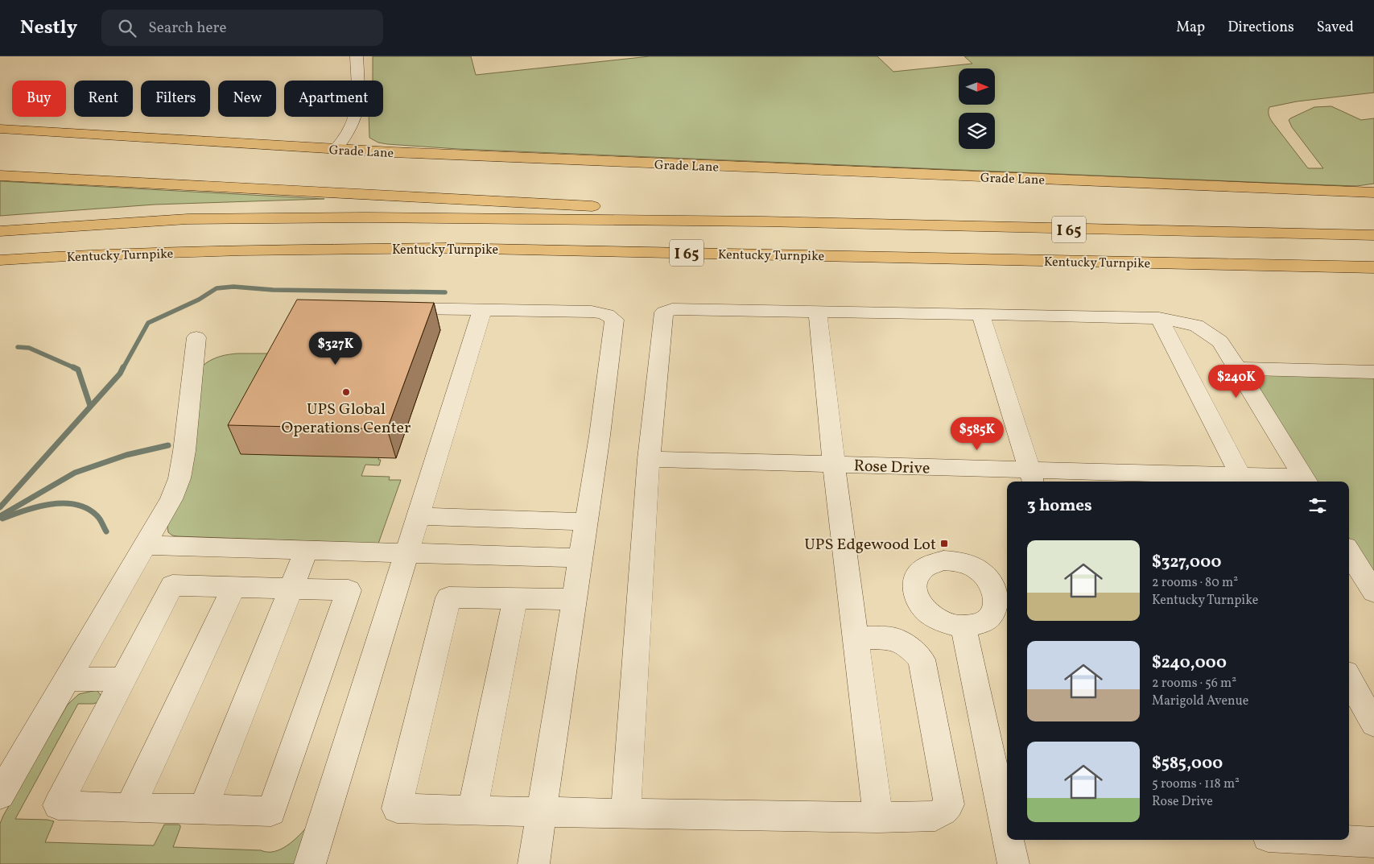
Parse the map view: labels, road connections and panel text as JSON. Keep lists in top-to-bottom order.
{
  "streets": {
    "main road": ["Grade Lane", "I 65", "Kentucky Turnpike"],
    "street": ["Rose Drive"]
  },
  "places": {
    "other": ["UPS Global Operations Center"],
    "transit": ["UPS Edgewood Lot"]
  },
  "north": "right",
  "page": {
    "header": "Nestly",
    "search": "Search here",
    "nav": ["Map", "Directions", "Saved"],
    "chip": [
      "Buy",
      "Rent",
      "Filters",
      "New",
      "Apartment"
    ],
    "price": ["$327K", "$240K", "$585K"],
    "heading": "3 homes",
    "list": [
      {
        "name": "$327,000",
        "note": "2 rooms · 80 m² · Kentucky Turnpike"
      },
      {
        "name": "$240,000",
        "note": "2 rooms · 56 m² · Marigold Avenue"
      },
      {
        "name": "$585,000",
        "note": "5 rooms · 118 m² · Rose Drive"
      }
    ]
  }
}
